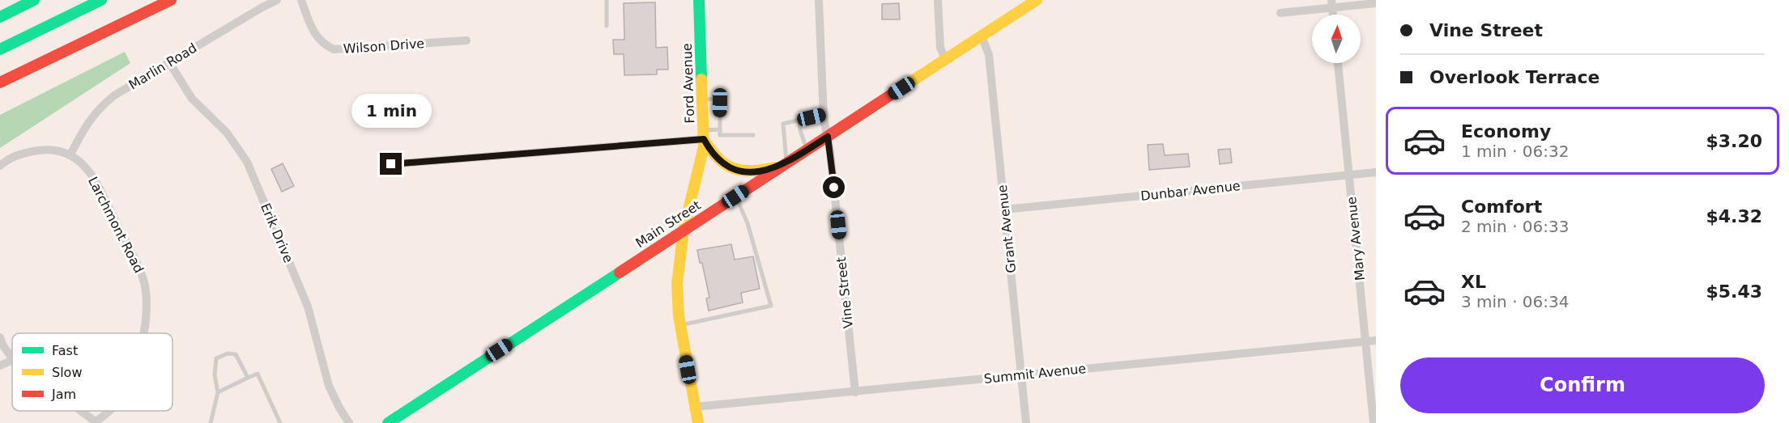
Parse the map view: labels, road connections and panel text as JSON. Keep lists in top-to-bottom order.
{
  "streets": {
    "main road": ["Ford Avenue", "Main Street"],
    "street": [
      "Wilson Drive",
      "Marlin Road",
      "Dunbar Avenue",
      "Larchmont Road",
      "Grant Avenue",
      "Erik Drive",
      "Mary Avenue",
      "Vine Street",
      "Summit Avenue"
    ]
  },
  "crossings": [
    ["Marlin Road", "Larchmont Road"],
    ["Marlin Road", "Erik Drive"],
    ["Ford Avenue", "Main Street"],
    ["Ford Avenue", "Summit Avenue"],
    ["Dunbar Avenue", "Grant Avenue"],
    ["Dunbar Avenue", "Mary Avenue"],
    ["Main Street", "Grant Avenue"],
    ["Main Street", "Vine Street"],
    ["Grant Avenue", "Summit Avenue"],
    ["Mary Avenue", "Summit Avenue"],
    ["Vine Street", "Summit Avenue"]
  ],
  "legend": ["Fast", "Slow", "Jam"],
  "north": "top",
  "page": {
    "banner": ["Vine Street", "Overlook Terrace"],
    "bubble": "1 min",
    "list": [
      {
        "name": "Economy",
        "note": "1 min · 06:32",
        "value": "$3.20"
      },
      {
        "name": "Comfort",
        "note": "2 min · 06:33",
        "value": "$4.32"
      },
      {
        "name": "XL",
        "note": "3 min · 06:34",
        "value": "$5.43"
      }
    ],
    "buttons": "Confirm"
  }
}
